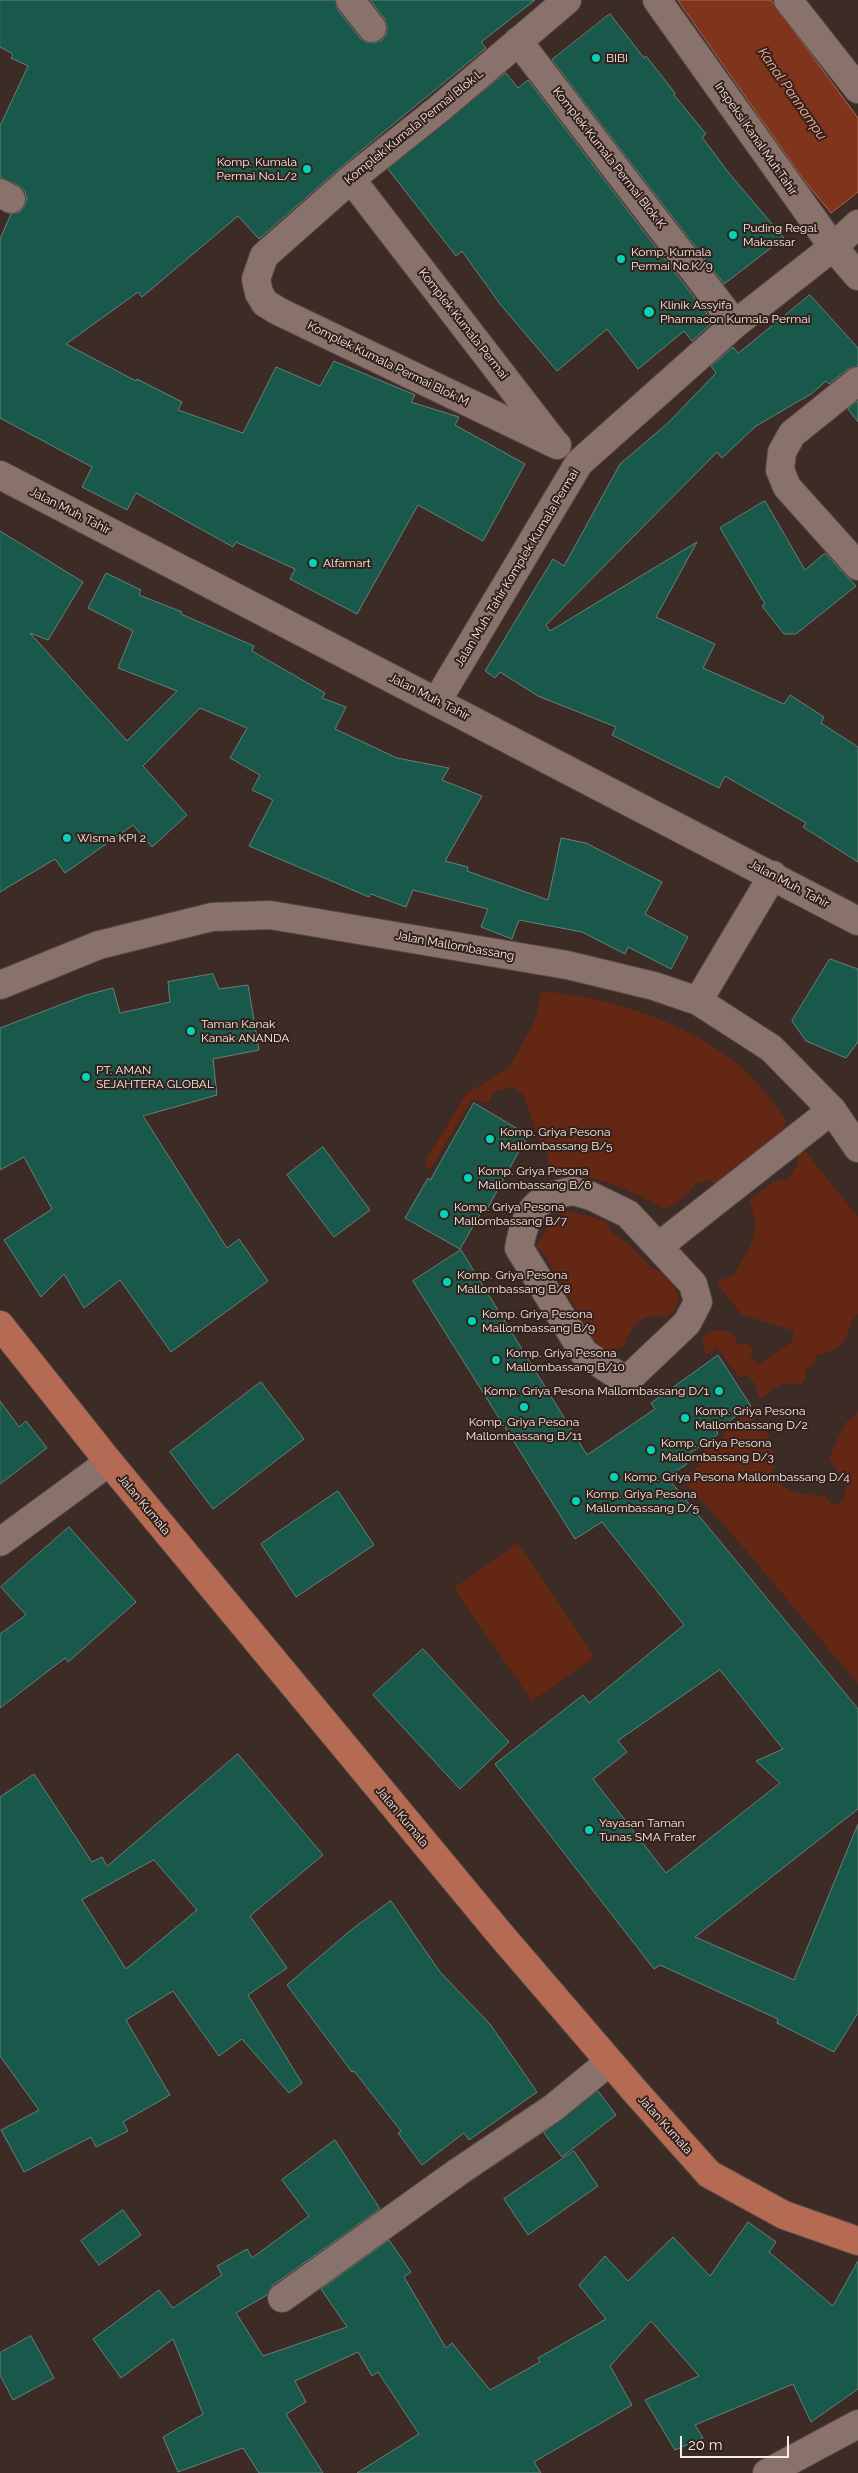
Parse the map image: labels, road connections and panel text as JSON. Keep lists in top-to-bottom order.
{
  "streets": {
    "main road": ["Jalan Kumala"],
    "street": [
      "Komplek Kumala Permai Blok L",
      "Inspeksi Kanal Muh.Tahir",
      "Komplek Kumala Permai Blok K",
      "Komplek Kumala Permai",
      "Komplek Kumala Permai Blok M",
      "Jalan Muh. Tahir",
      "Jalan Muh. Tahir Komplek Kumala Permai",
      "Jalan Mallombassang"
    ]
  },
  "crossings": [
    ["Komplek Kumala Permai Blok L", "Komplek Kumala Permai Blok K"],
    ["Komplek Kumala Permai Blok L", "Komplek Kumala Permai"],
    ["Komplek Kumala Permai Blok L", "Komplek Kumala Permai Blok M"],
    ["Inspeksi Kanal Muh.Tahir", "Jalan Muh. Tahir Komplek Kumala Permai"],
    ["Komplek Kumala Permai Blok K", "Jalan Muh. Tahir Komplek Kumala Permai"],
    ["Komplek Kumala Permai", "Komplek Kumala Permai Blok M"],
    ["Komplek Kumala Permai", "Jalan Muh. Tahir Komplek Kumala Permai"],
    ["Jalan Muh. Tahir", "Jalan Muh. Tahir Komplek Kumala Permai"]
  ],
  "water": ["Kanal Pannampu"],
  "places": [
    "BIBI",
    "Komp. Kumala Permai No.L/2",
    "Puding Regal Makassar",
    "Komp. Kumala Permai No.K/9",
    "Klinik Assyifa Pharmacon Kumala Permai",
    "Alfamart",
    "Wisma KPI 2",
    "Taman Kanak Kanak ANANDA",
    "PT. AMAN SEJAHTERA GLOBAL",
    "Komp. Griya Pesona Mallombassang B/5",
    "Komp. Griya Pesona Mallombassang B/6",
    "Komp. Griya Pesona Mallombassang B/7",
    "Komp. Griya Pesona Mallombassang B/8",
    "Komp. Griya Pesona Mallombassang B/9",
    "Komp. Griya Pesona Mallombassang B/10",
    "Komp. Griya Pesona Mallombassang D/1",
    "Komp. Griya Pesona Mallombassang B/11",
    "Komp. Griya Pesona Mallombassang D/2",
    "Komp. Griya Pesona Mallombassang D/3",
    "Komp. Griya Pesona Mallombassang D/4",
    "Komp. Griya Pesona Mallombassang D/5",
    "Yayasan Taman Tunas SMA Frater"
  ],
  "scale_bar": "20 m"
}
